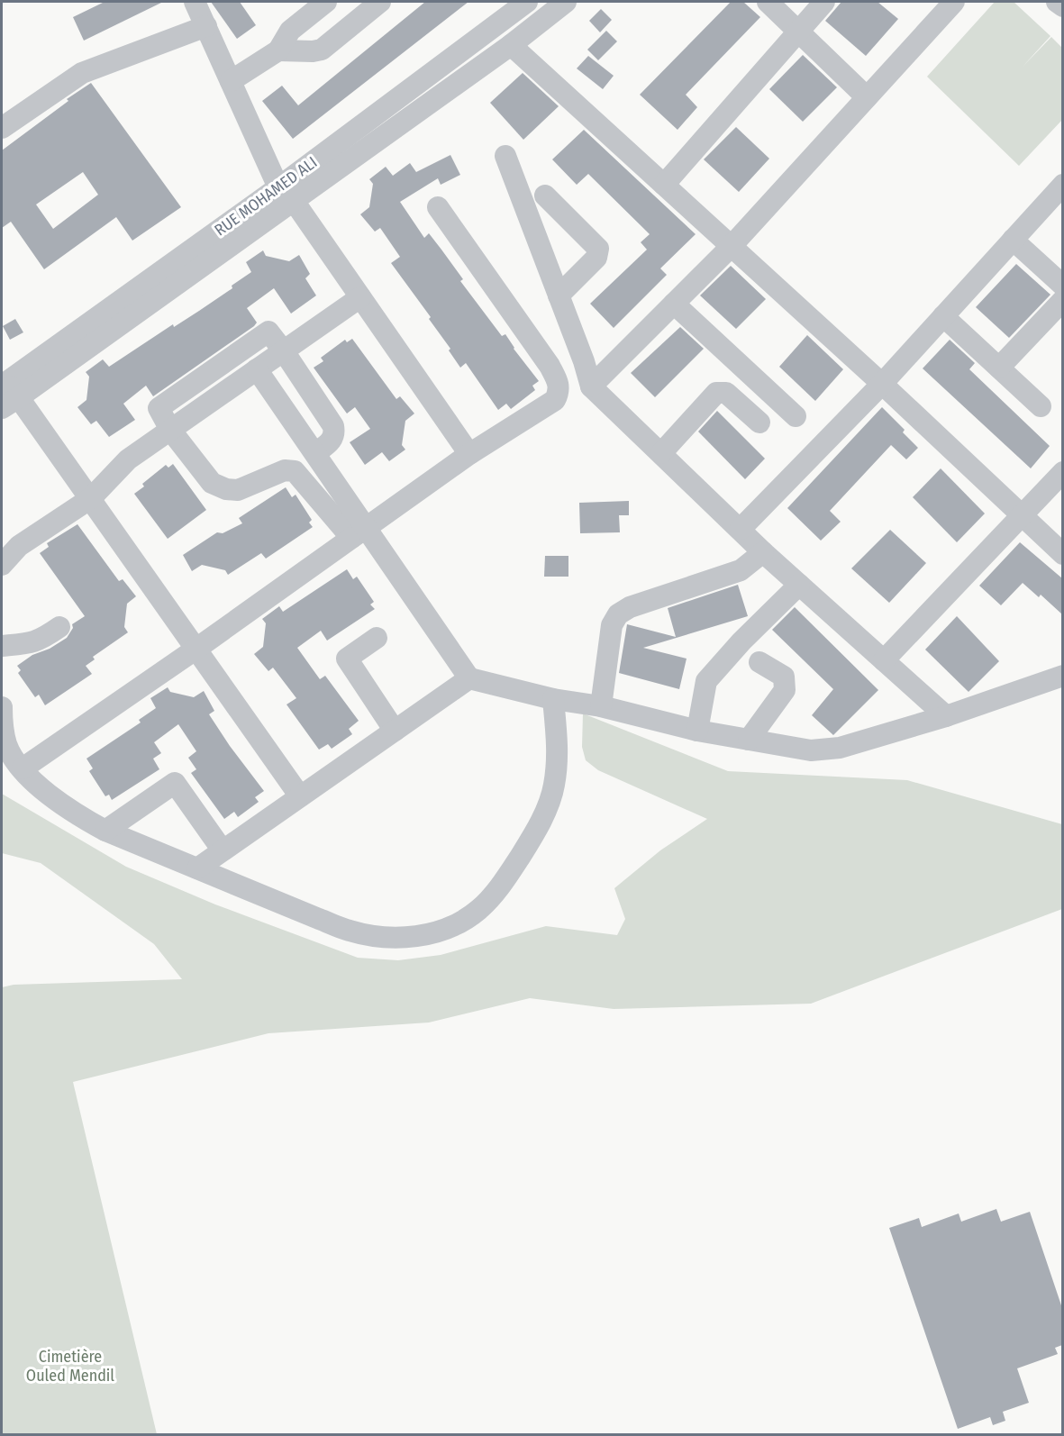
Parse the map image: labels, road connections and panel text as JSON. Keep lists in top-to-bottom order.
{
  "streets": {
    "street": ["RUE MOHAMED ALI"]
  },
  "parks": ["Cimetière Ouled Mendil"]
}
